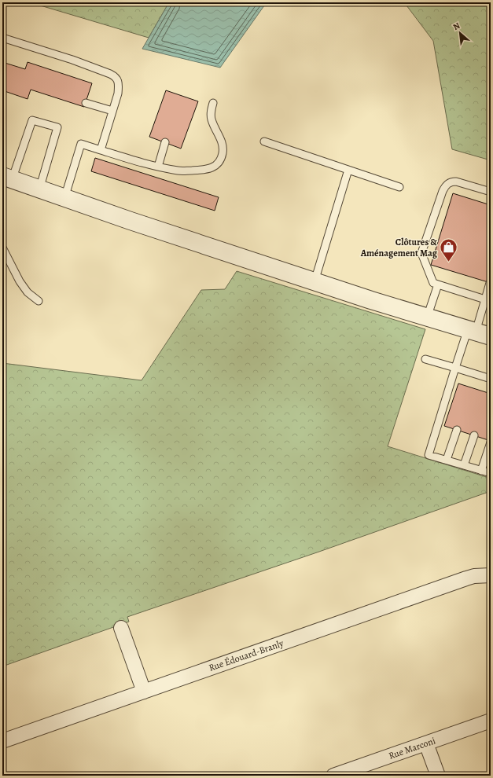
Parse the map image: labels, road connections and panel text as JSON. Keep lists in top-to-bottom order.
{
  "streets": {
    "street": ["Rue Édouard-Branly", "Rue Marconi"]
  },
  "places": {
    "shop": ["Clôtures & Aménagement Mag"]
  },
  "north": "top left"
}
